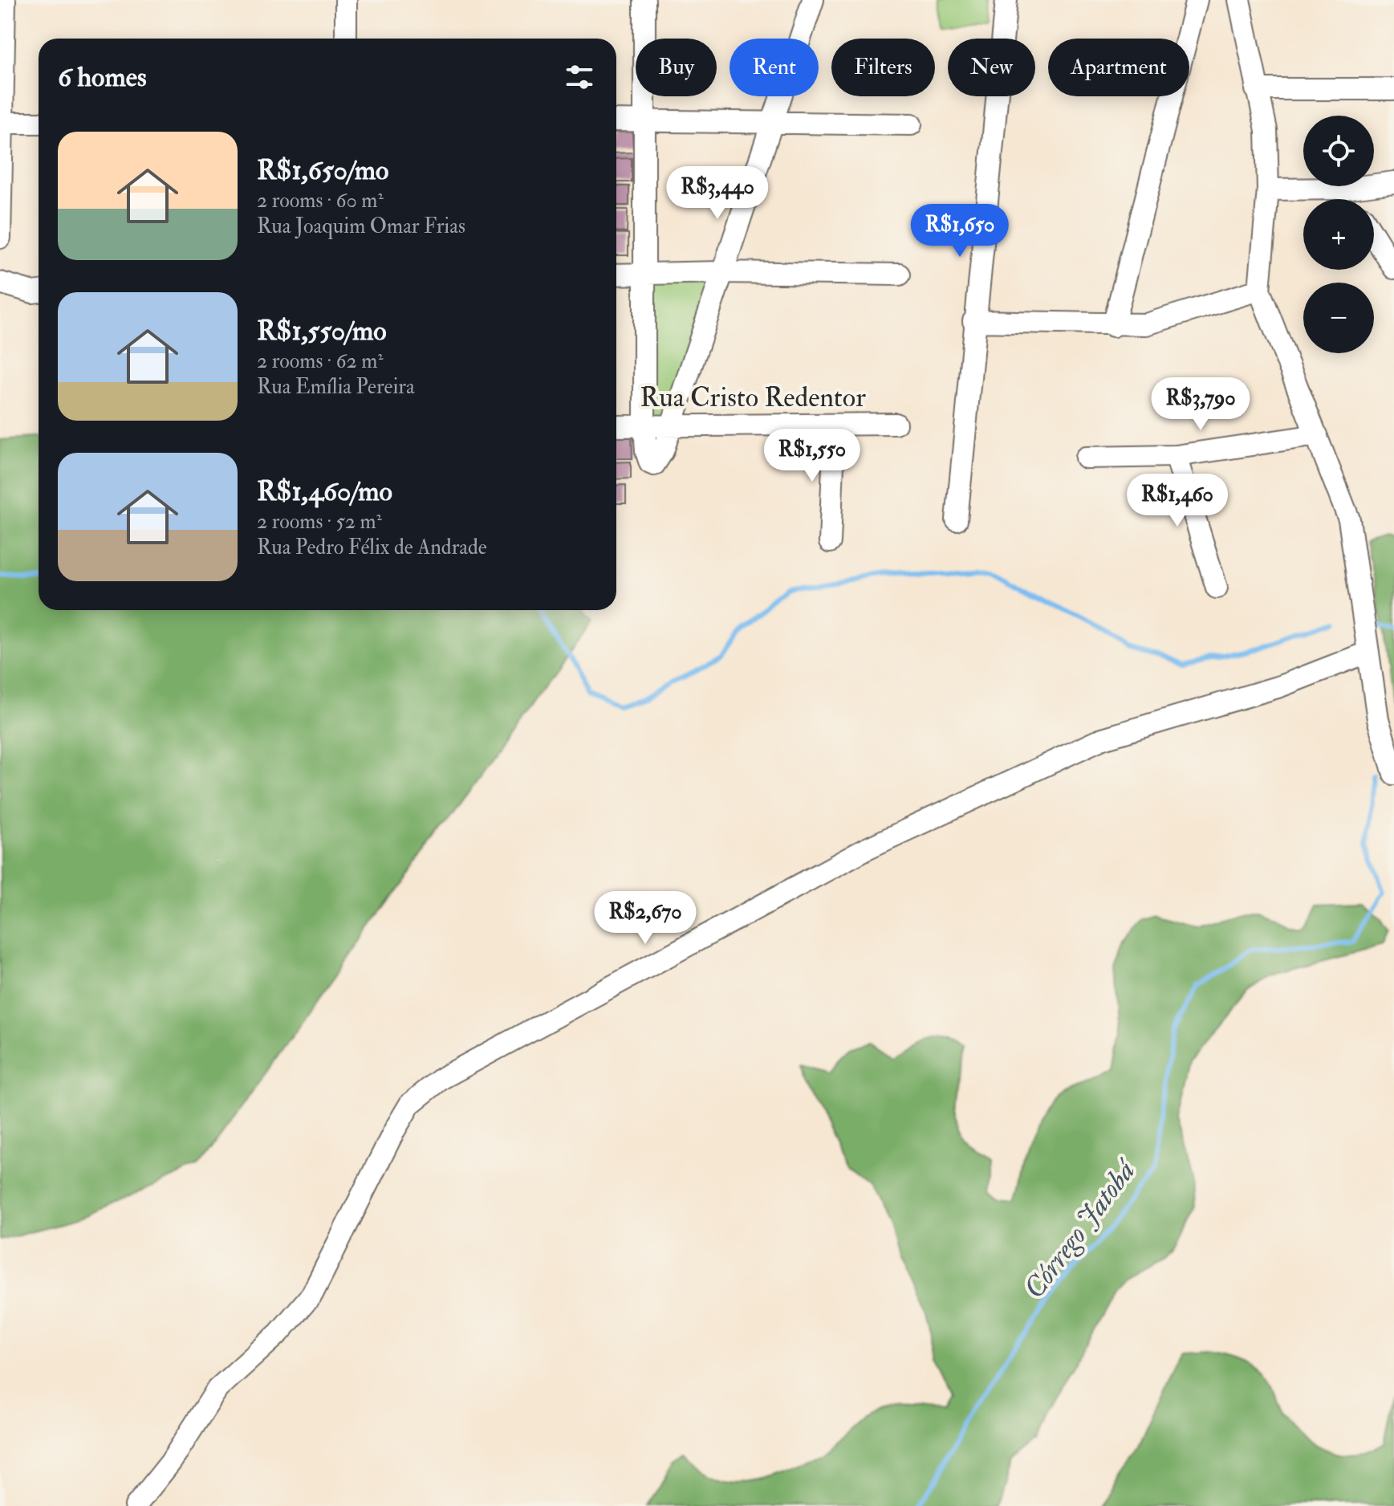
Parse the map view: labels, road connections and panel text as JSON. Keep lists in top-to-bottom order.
{
  "streets": {
    "street": ["Rua Cristo Redentor"]
  },
  "water": ["Córrego Jatobá"],
  "page": {
    "chip": [
      "Buy",
      "Rent",
      "Filters",
      "New",
      "Apartment"
    ],
    "heading": "6 homes",
    "map_buttons": ["+", "−"],
    "list": [
      {
        "name": "R$1,650/mo",
        "note": "2 rooms · 60 m² · Rua Joaquim Omar Frias"
      },
      {
        "name": "R$1,550/mo",
        "note": "2 rooms · 62 m² · Rua Emília Pereira"
      },
      {
        "name": "R$1,460/mo",
        "note": "2 rooms · 52 m² · Rua Pedro Félix de Andrade"
      }
    ],
    "price": [
      "R$3,440",
      "R$1,650",
      "R$3,790",
      "R$1,550",
      "R$1,460",
      "R$2,670"
    ]
  }
}
